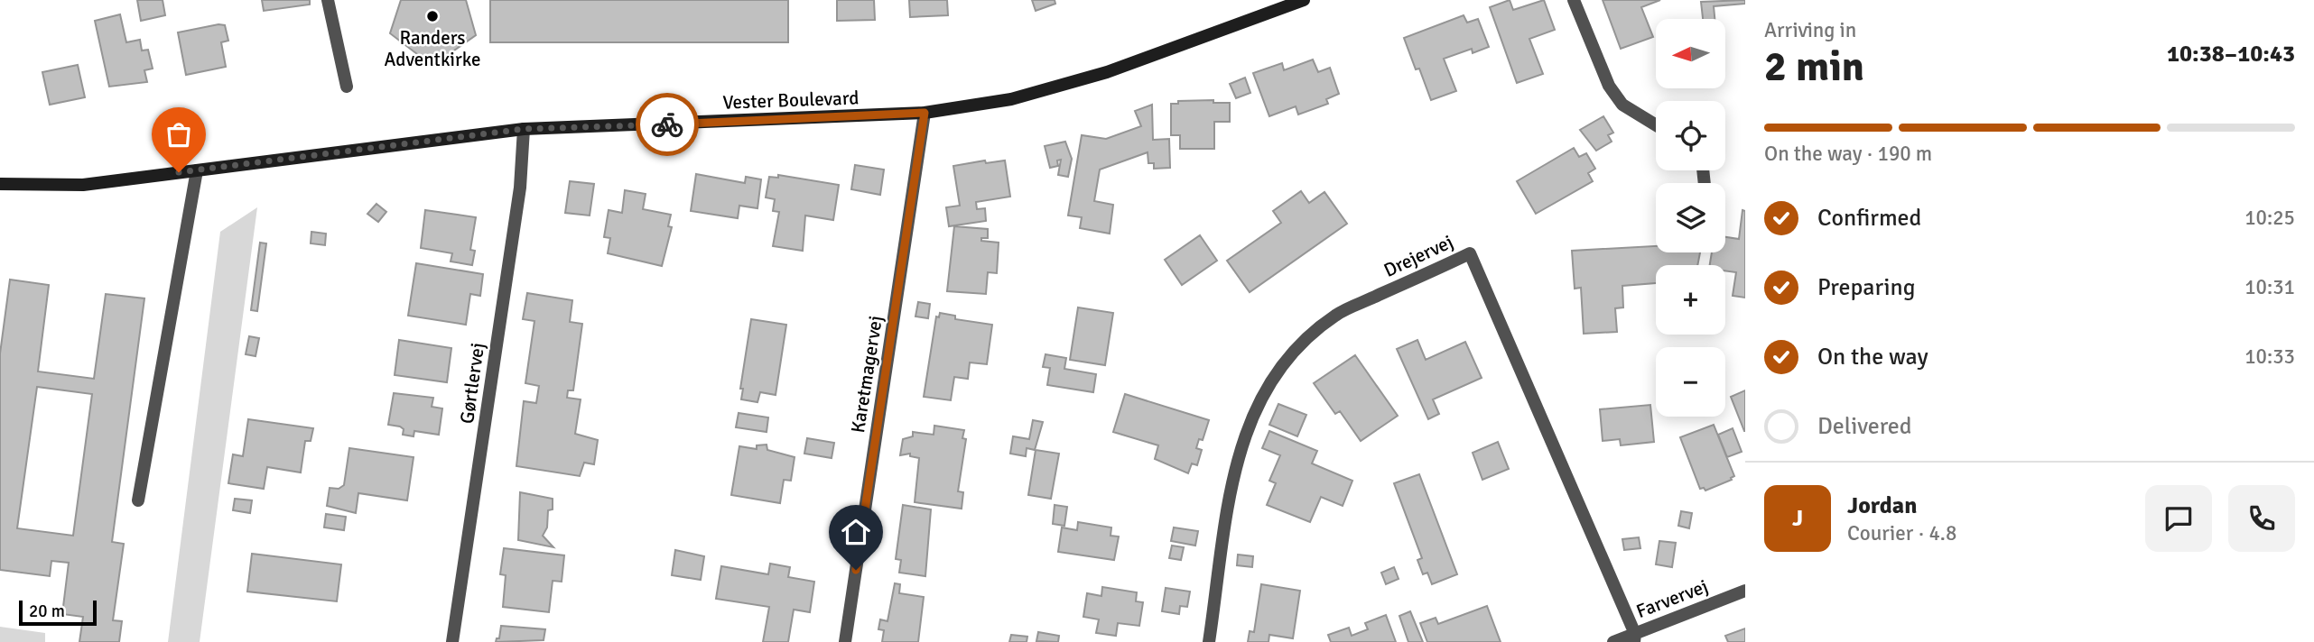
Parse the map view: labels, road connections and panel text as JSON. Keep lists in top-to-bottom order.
{
  "streets": {
    "main road": ["Vester Boulevard"],
    "street": [
      "Drejervej",
      "Karetmagervej",
      "Gørtlervej",
      "Farvervej"
    ]
  },
  "crossings": [
    ["Vester Boulevard", "Karetmagervej"],
    ["Vester Boulevard", "Gørtlervej"],
    ["Drejervej", "Farvervej"]
  ],
  "places": ["Randers Adventkirke"],
  "scale_bar": "20 m",
  "north": "left",
  "page": {
    "heading": ["2 min", "Arriving in", "10:38–10:43"],
    "panel": ["Jordan", "Courier · 4.8"],
    "map_buttons": ["+", "−"],
    "bar": "On the way · 190 m",
    "list": [
      ["Confirmed", "10:25"],
      ["Preparing", "10:31"],
      ["On the way", "10:33"],
      "Delivered"
    ],
    "round": "J",
    "scale": "20 m"
  }
}
